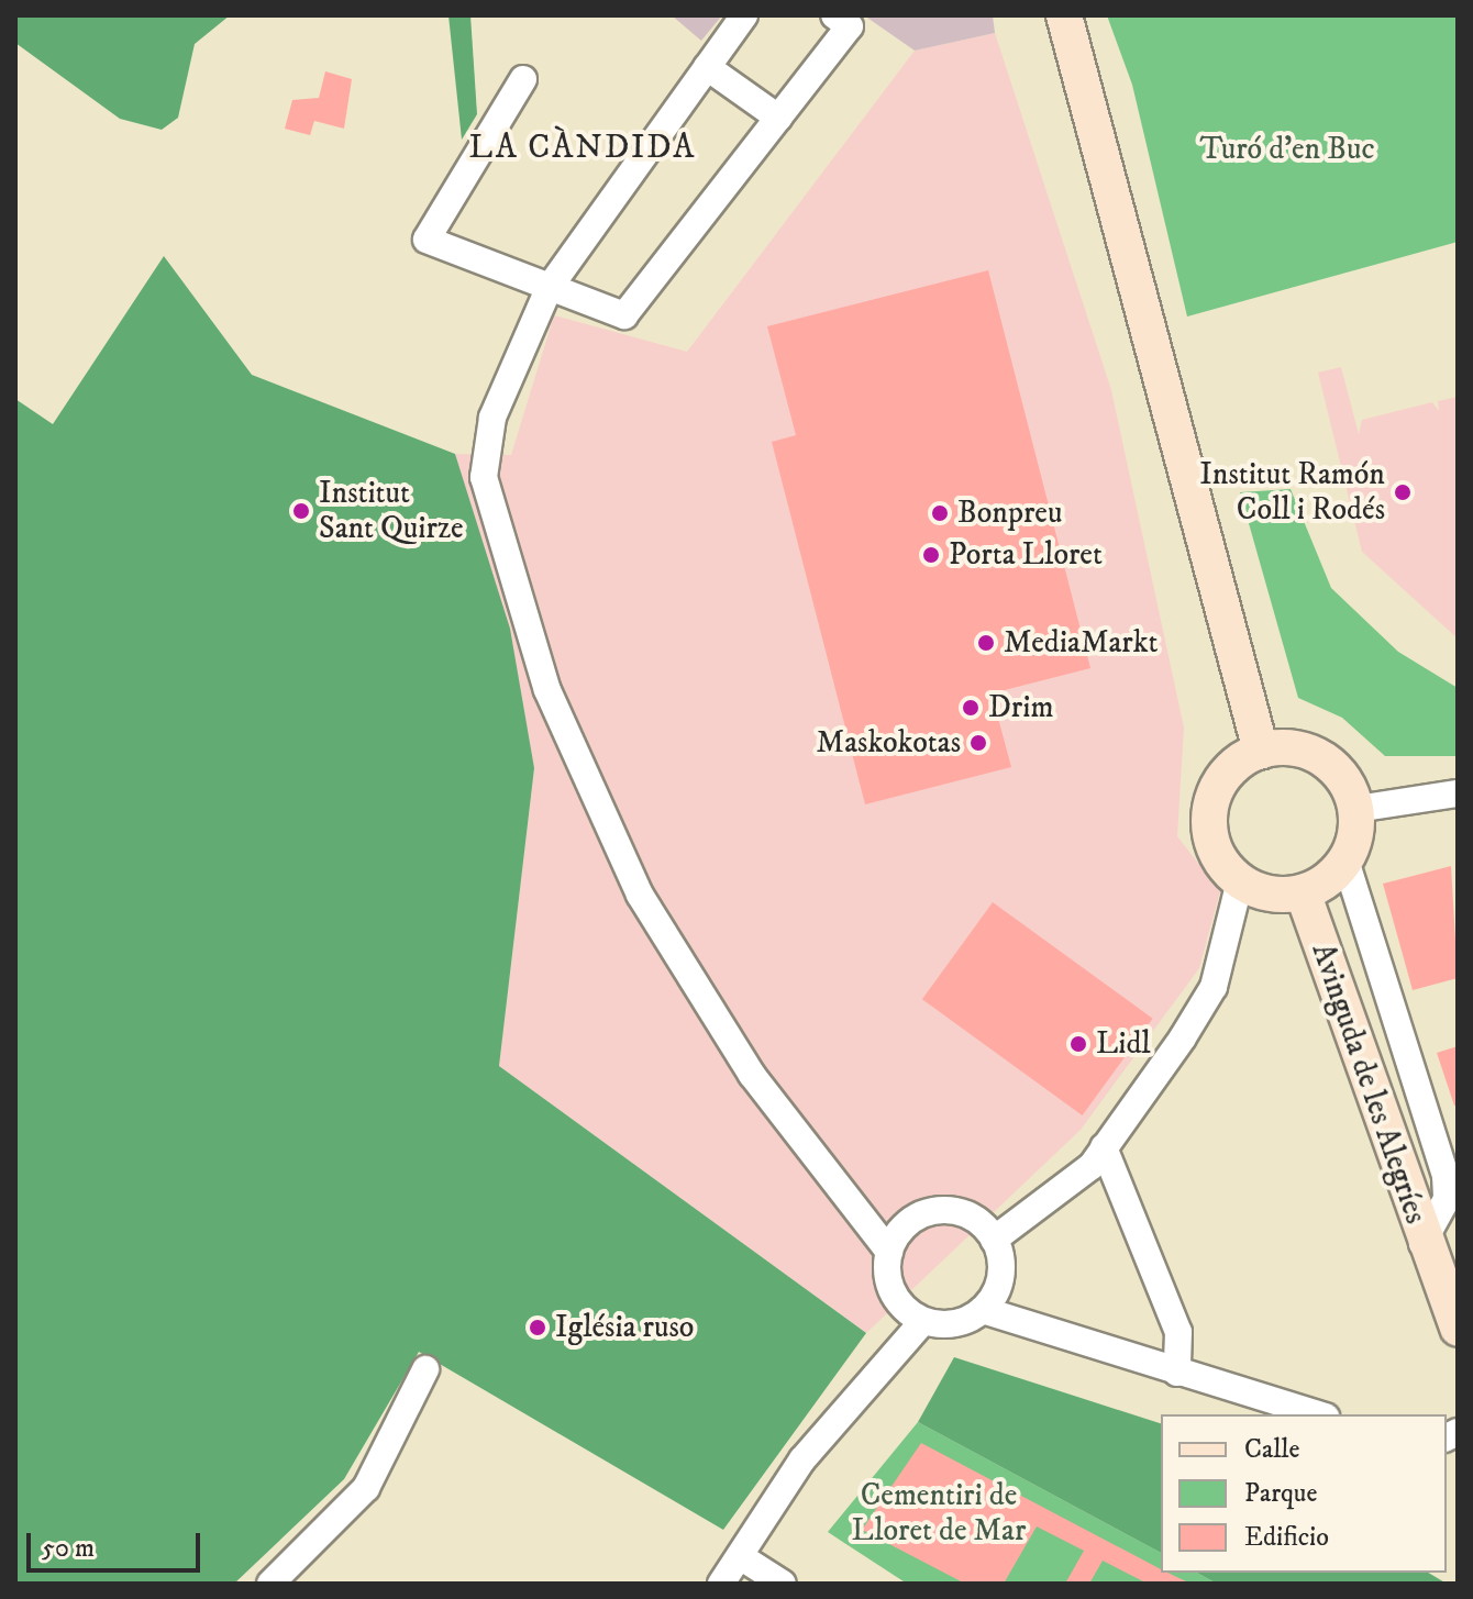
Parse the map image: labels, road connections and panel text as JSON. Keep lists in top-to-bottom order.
{
  "streets": {
    "main road": ["Avinguda de les Alegríes"]
  },
  "districts": ["LA CÀNDIDA"],
  "parks": ["Turó d'en Buc", "Cementiri de Lloret de Mar"],
  "places": [
    "Institut Ramón Coll i Rodés",
    "Institut Sant Quirze",
    "Bonpreu",
    "Porta Lloret",
    "MediaMarkt",
    "Drim",
    "Maskokotas",
    "Lidl",
    "Iglésia ruso"
  ],
  "legend": ["Calle", "Parque", "Edificio"],
  "scale_bar": "50 m"
}
